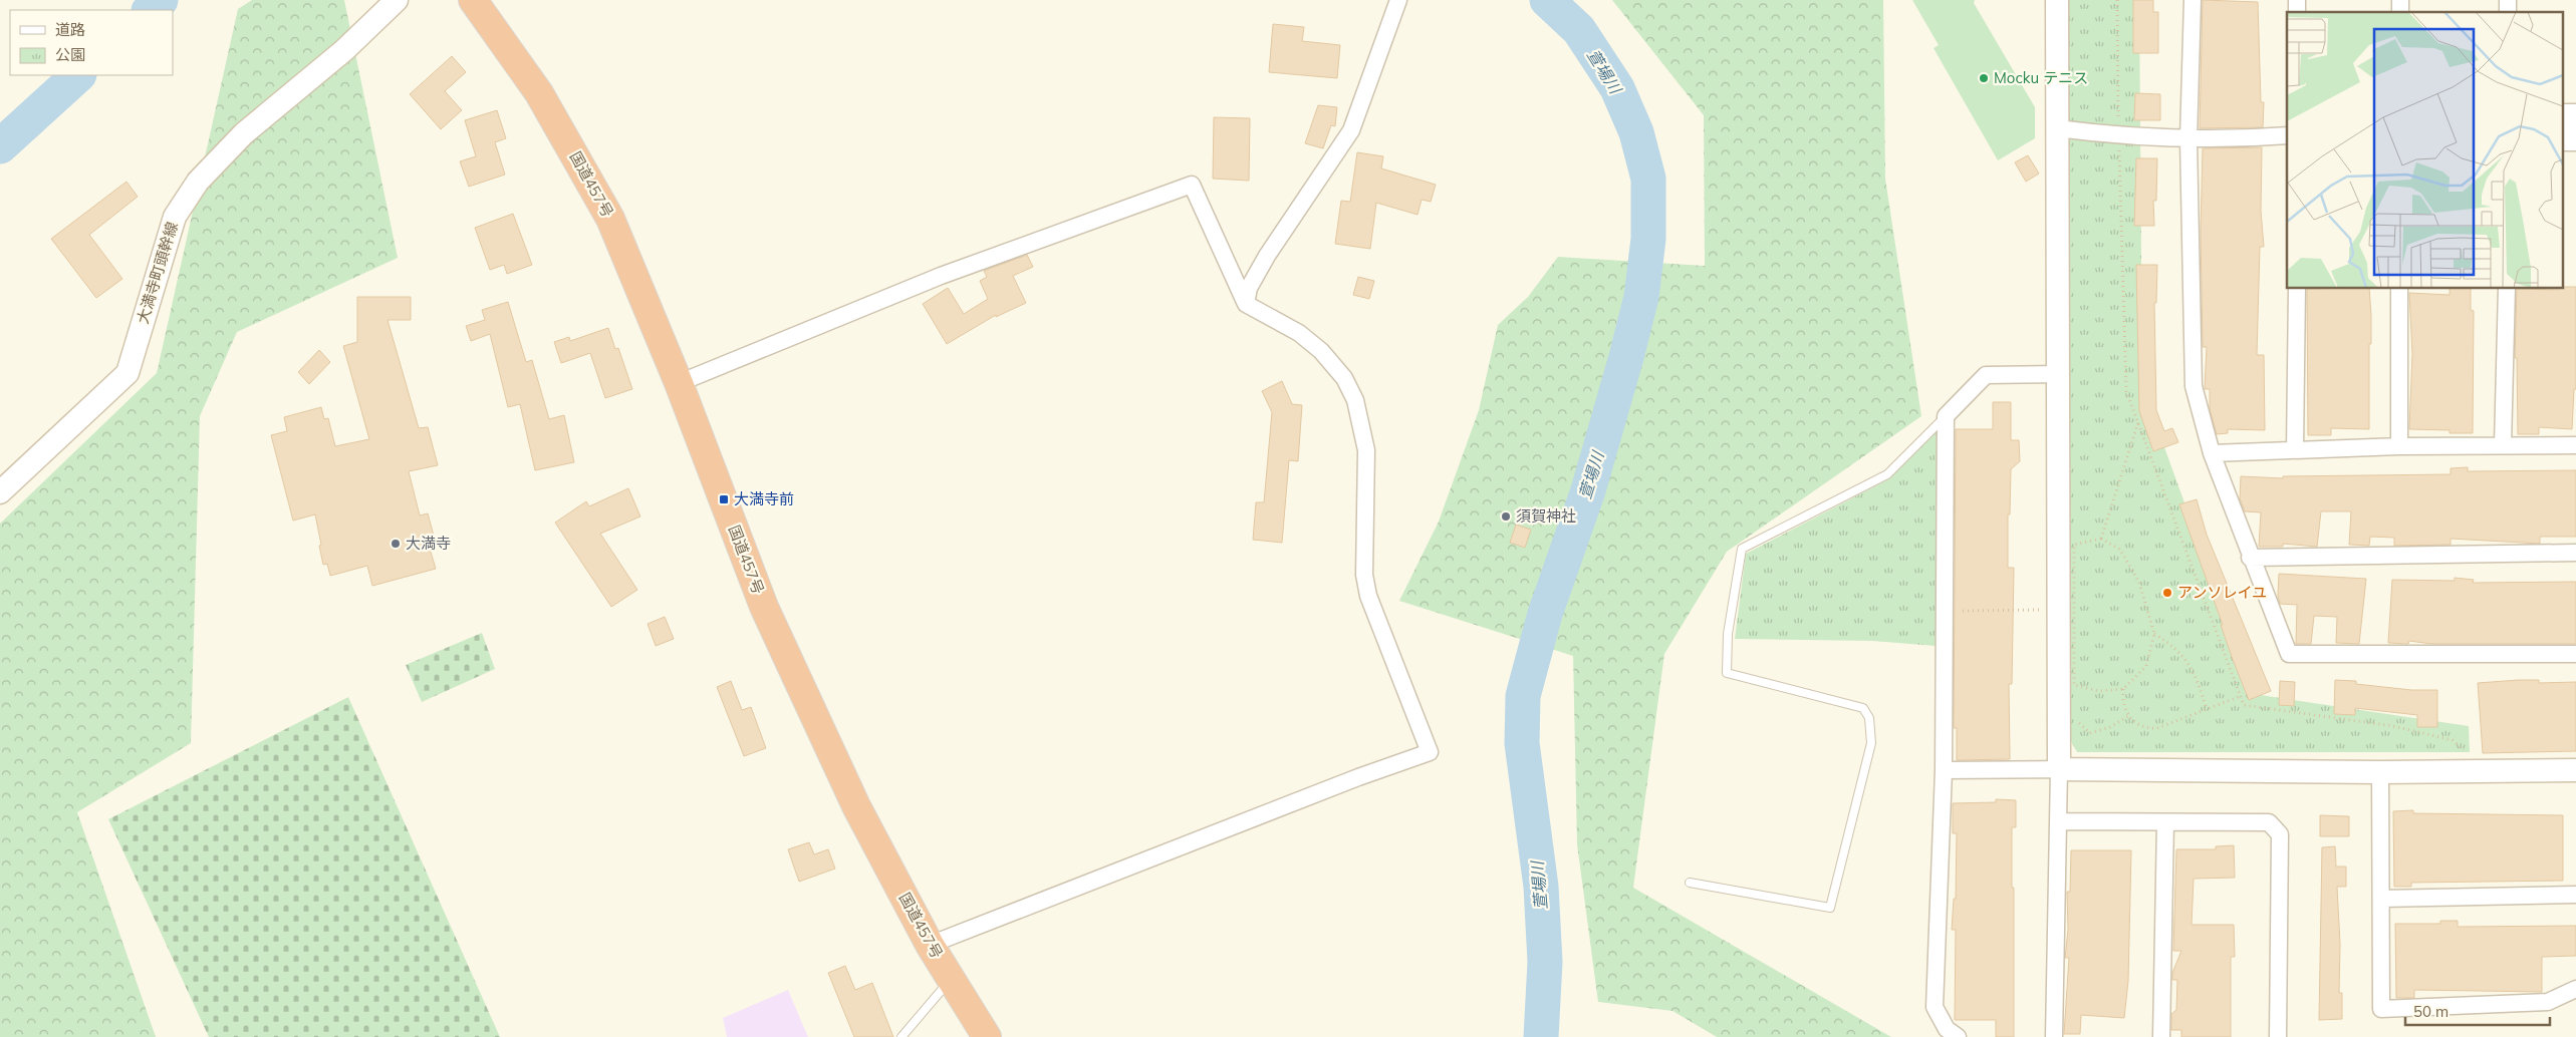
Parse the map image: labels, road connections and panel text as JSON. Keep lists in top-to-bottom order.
{
  "streets": {
    "highway": ["国道457号"],
    "street": ["大満寺町頭幹線"]
  },
  "water": ["萱場川"],
  "places": {
    "other": [
      "Mocku テニス",
      "須賀神社",
      "大満寺",
      "アンソレイユ"
    ],
    "transit": ["大満寺前"]
  },
  "legend": ["道路", "公園"],
  "scale_bar": "50 m"
}
